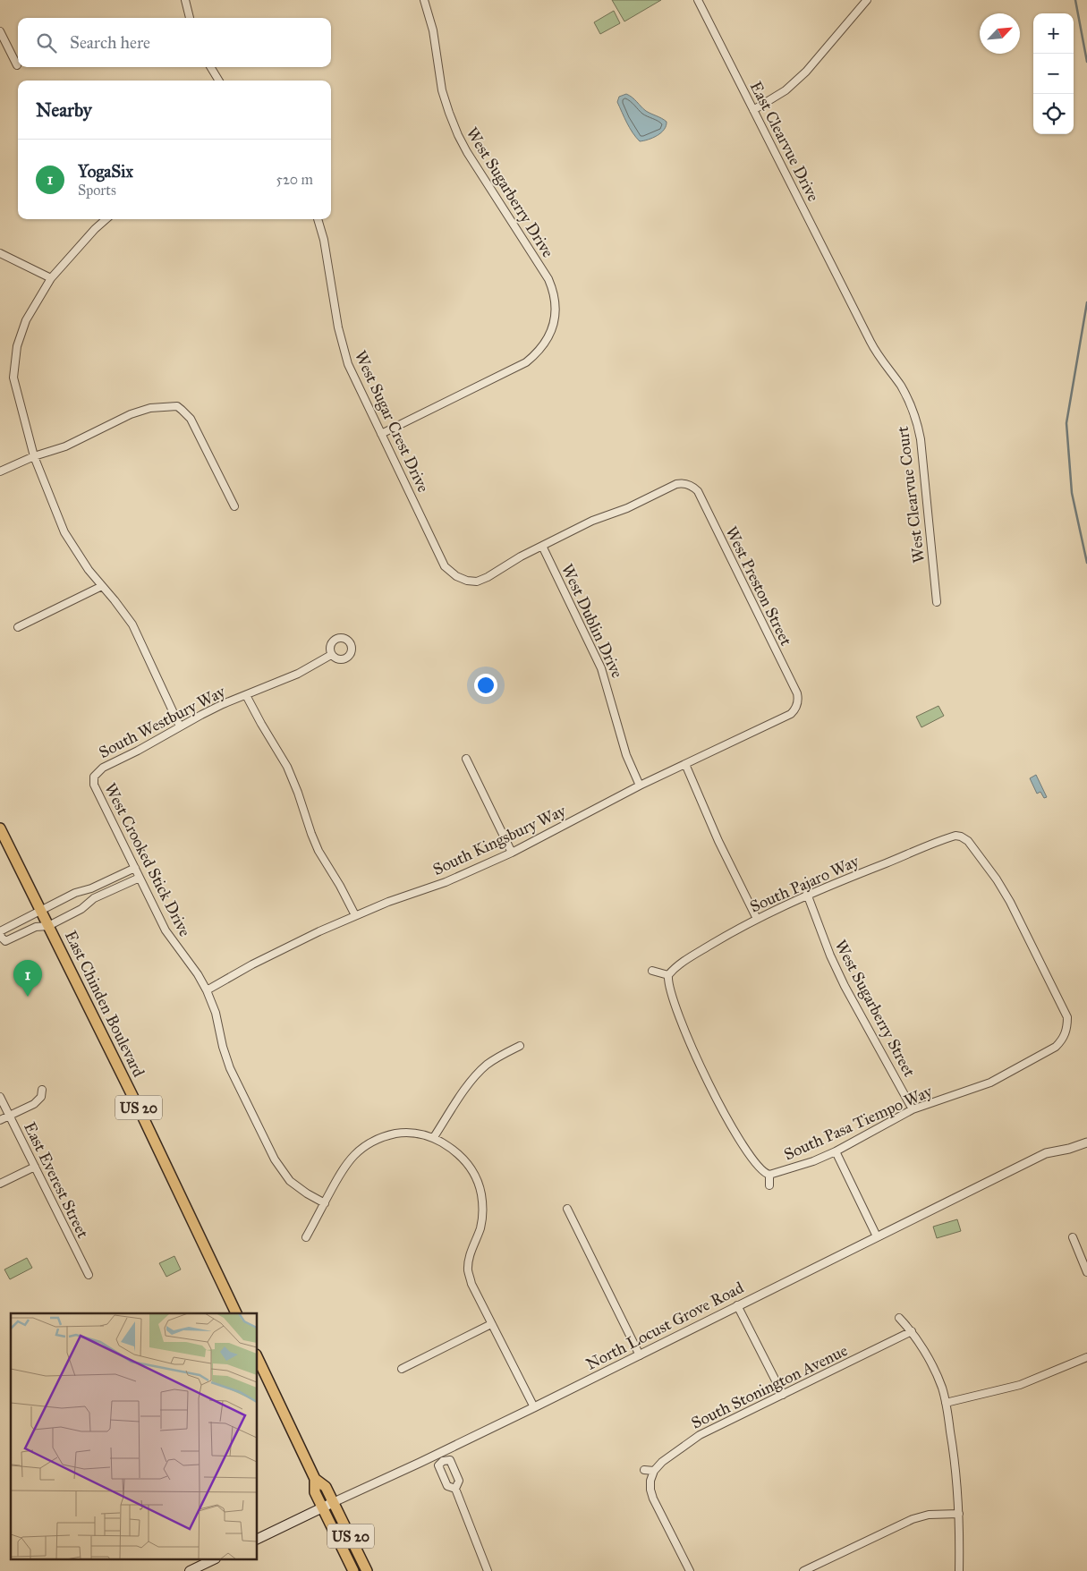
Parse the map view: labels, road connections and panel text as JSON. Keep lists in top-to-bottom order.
{
  "streets": {
    "main road": ["East Chinden Boulevard", "US 20", "North Locust Grove Road"],
    "street": [
      "East Clearvue Drive",
      "West Sugarberry Drive",
      "West Sugar Crest Drive",
      "West Clearvue Court",
      "West Preston Street",
      "West Dublin Drive",
      "South Westbury Way",
      "South Kingsbury Way",
      "West Crooked Stick Drive",
      "South Pajaro Way",
      "West Sugarberry Street",
      "South Pasa Tiempo Way",
      "East Everest Street",
      "South Stonington Avenue"
    ]
  },
  "crossings": [
    ["East Clearvue Drive", "West Clearvue Court"],
    ["West Sugarberry Drive", "West Sugar Crest Drive"],
    ["West Sugar Crest Drive", "West Preston Street"],
    ["West Sugar Crest Drive", "West Dublin Drive"],
    ["West Preston Street", "West Dublin Drive"],
    ["West Preston Street", "South Kingsbury Way"],
    ["West Dublin Drive", "South Kingsbury Way"],
    ["South Westbury Way", "West Crooked Stick Drive"],
    ["South Kingsbury Way", "West Crooked Stick Drive"],
    ["South Pajaro Way", "West Sugarberry Street"],
    ["South Pajaro Way", "South Pasa Tiempo Way"],
    ["West Sugarberry Street", "South Pasa Tiempo Way"],
    ["US 20", "North Locust Grove Road"]
  ],
  "north": "top right",
  "page": {
    "map_buttons": ["+", "−"],
    "search": "Search here",
    "heading": "Nearby",
    "list": [
      {
        "mark": "1",
        "name": "YogaSix",
        "note": "Sports",
        "value": "520 m"
      }
    ],
    "pins": "1"
  }
}
